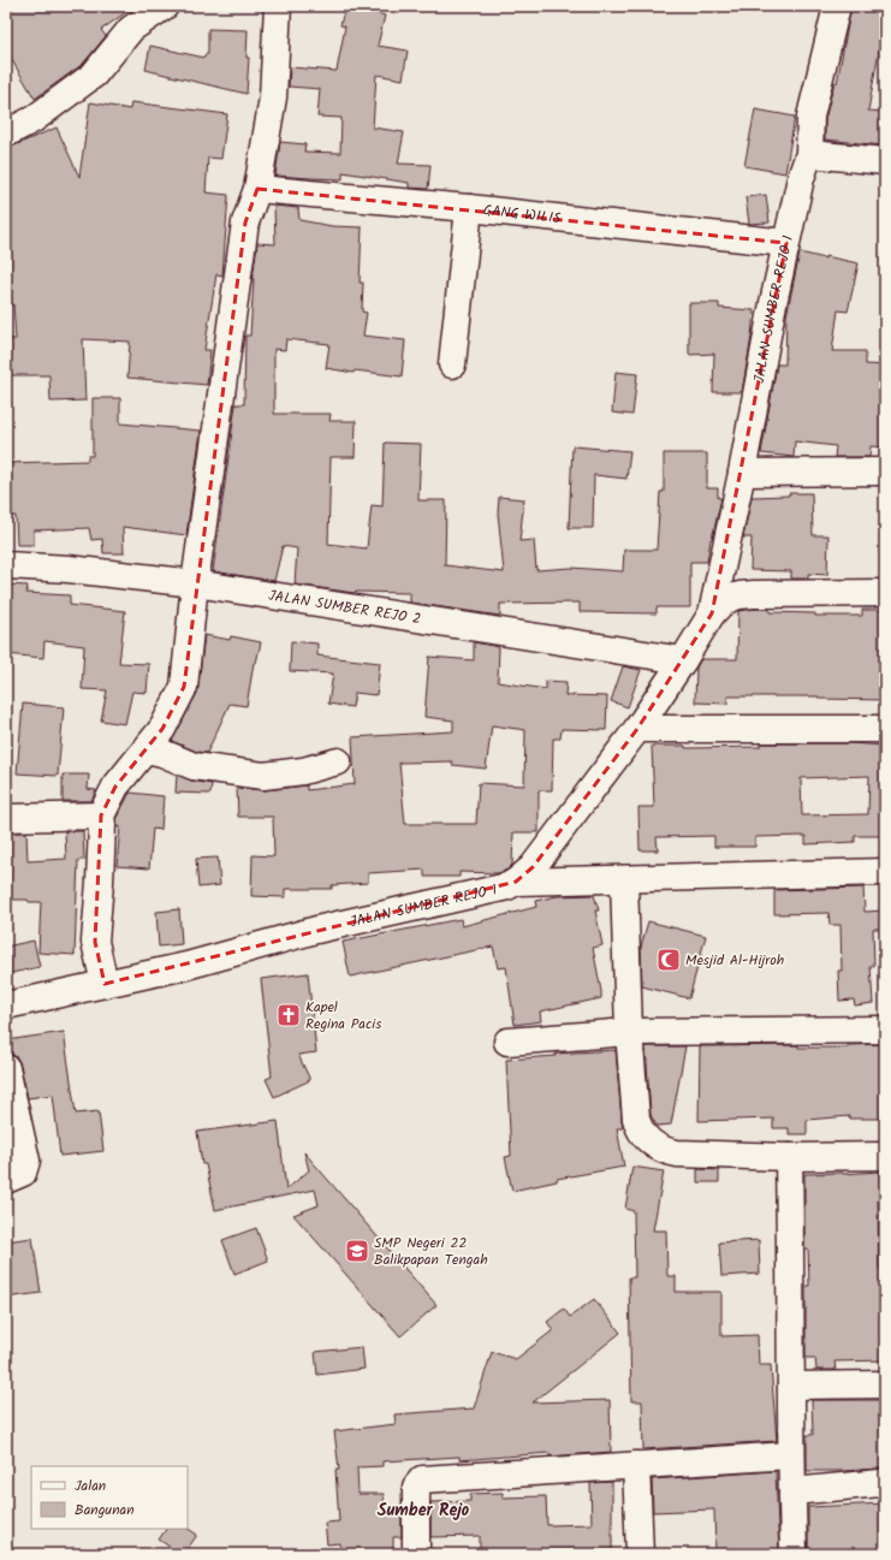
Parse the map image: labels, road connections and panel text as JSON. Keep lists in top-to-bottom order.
{
  "streets": {
    "street": ["GANG WILIS", "JALAN SUMBER REJO 1", "JALAN SUMBER REJO 2"]
  },
  "crossings": [
    ["GANG WILIS", "JALAN SUMBER REJO 1"],
    ["JALAN SUMBER REJO 1", "JALAN SUMBER REJO 2"]
  ],
  "districts": ["Sumber Rejo"],
  "places": {
    "mosque": ["Mesjid Al-Hijroh"],
    "church": ["Kapel Regina Pacis"],
    "school or university": ["SMP Negeri 22 Balikpapan Tengah"]
  },
  "legend": ["Jalan", "Bangunan"]
}
